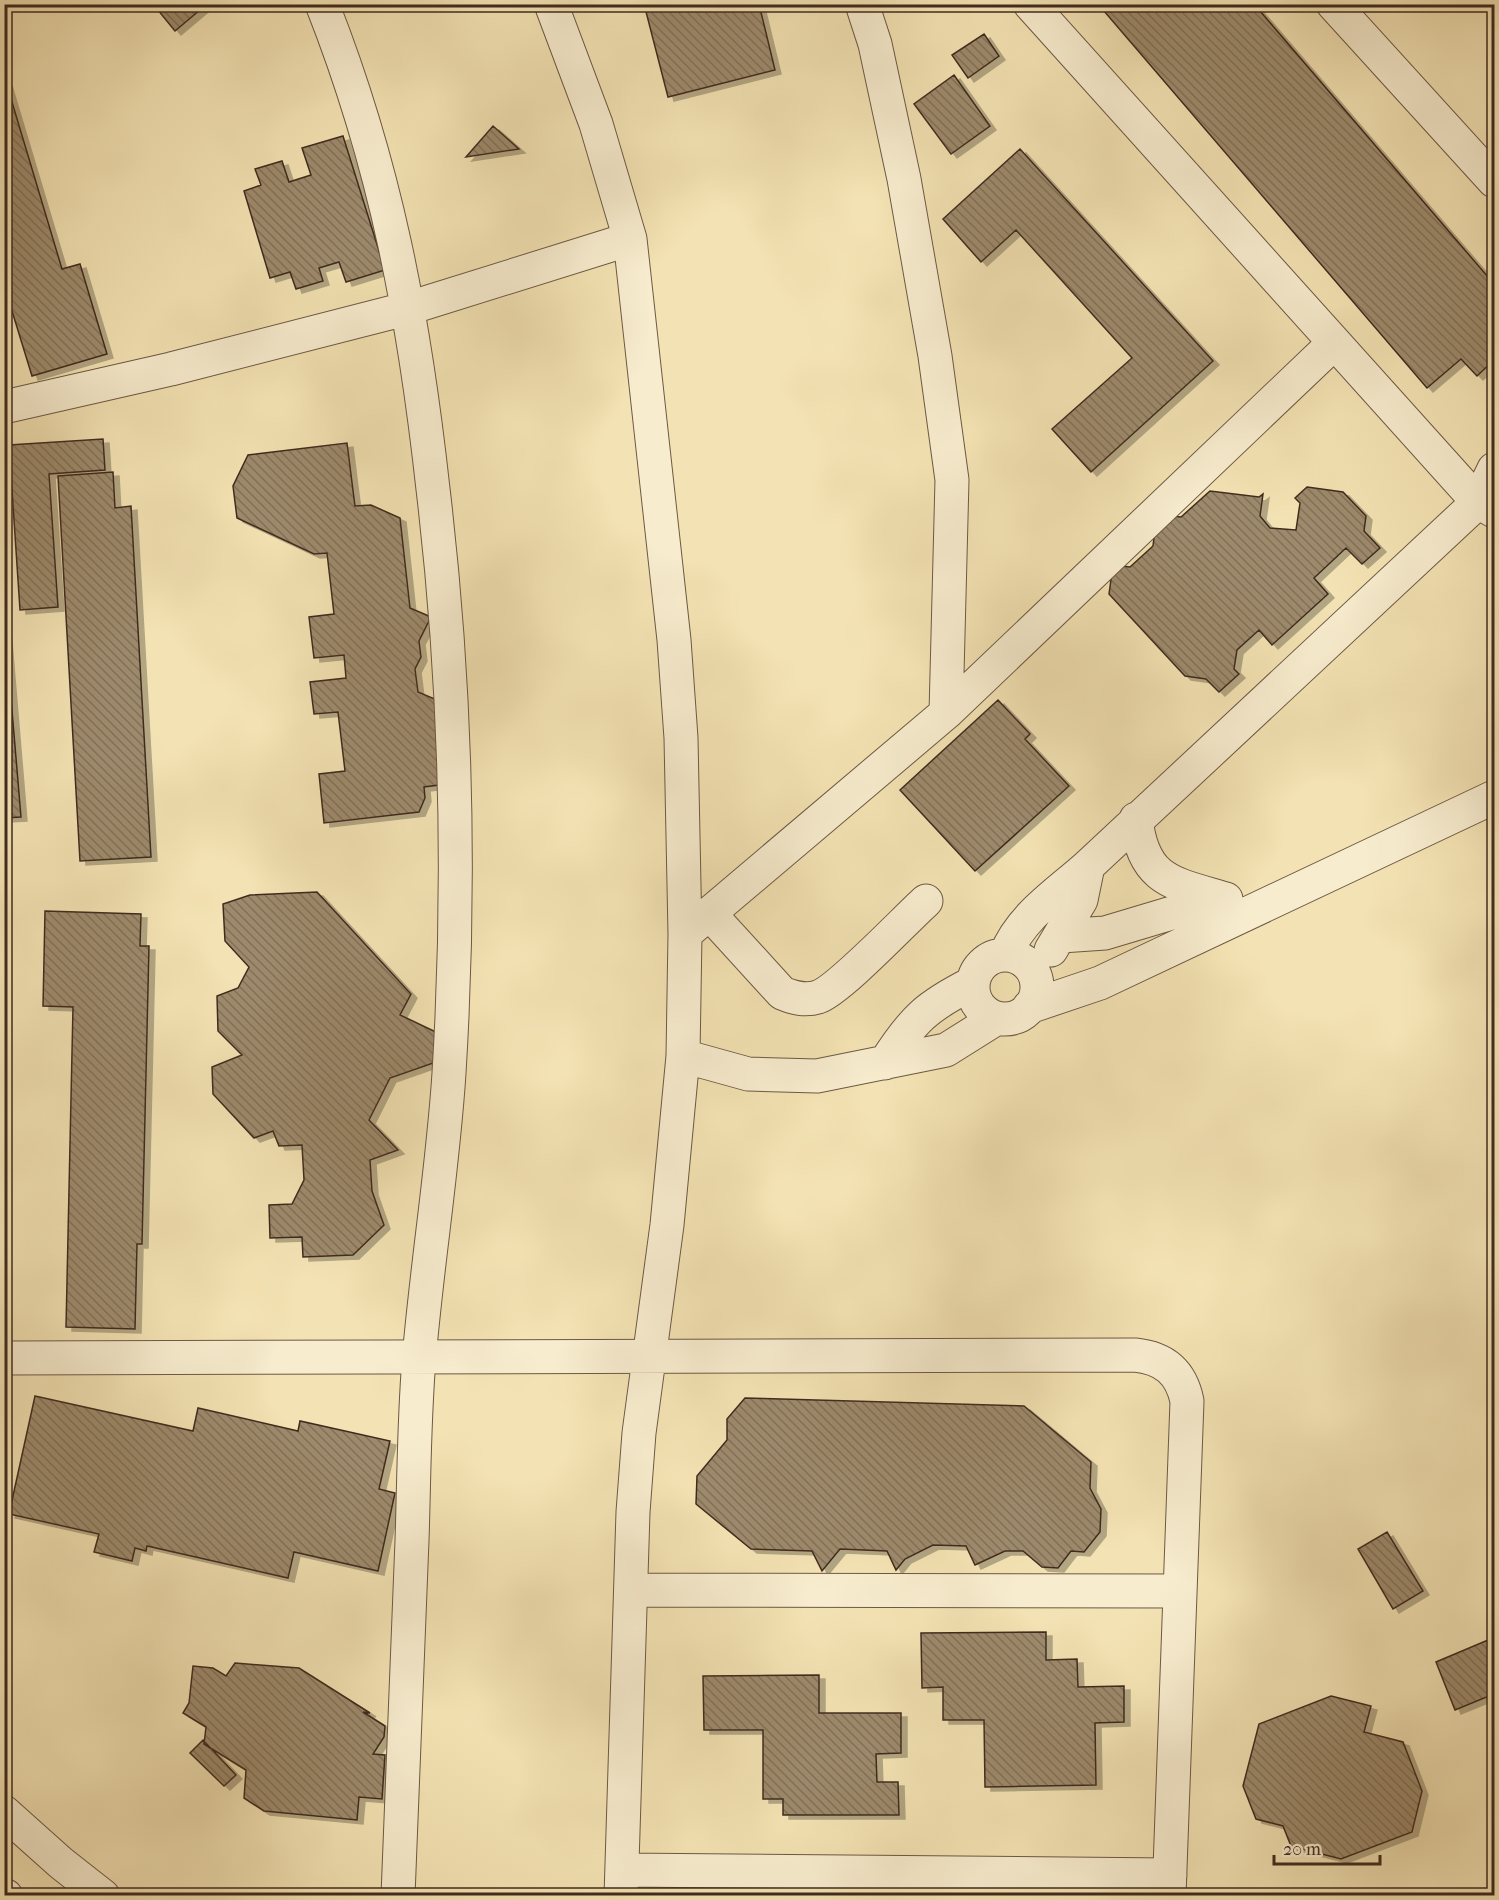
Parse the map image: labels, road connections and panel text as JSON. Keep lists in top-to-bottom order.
{
  "scale_bar": "20 m"
}
